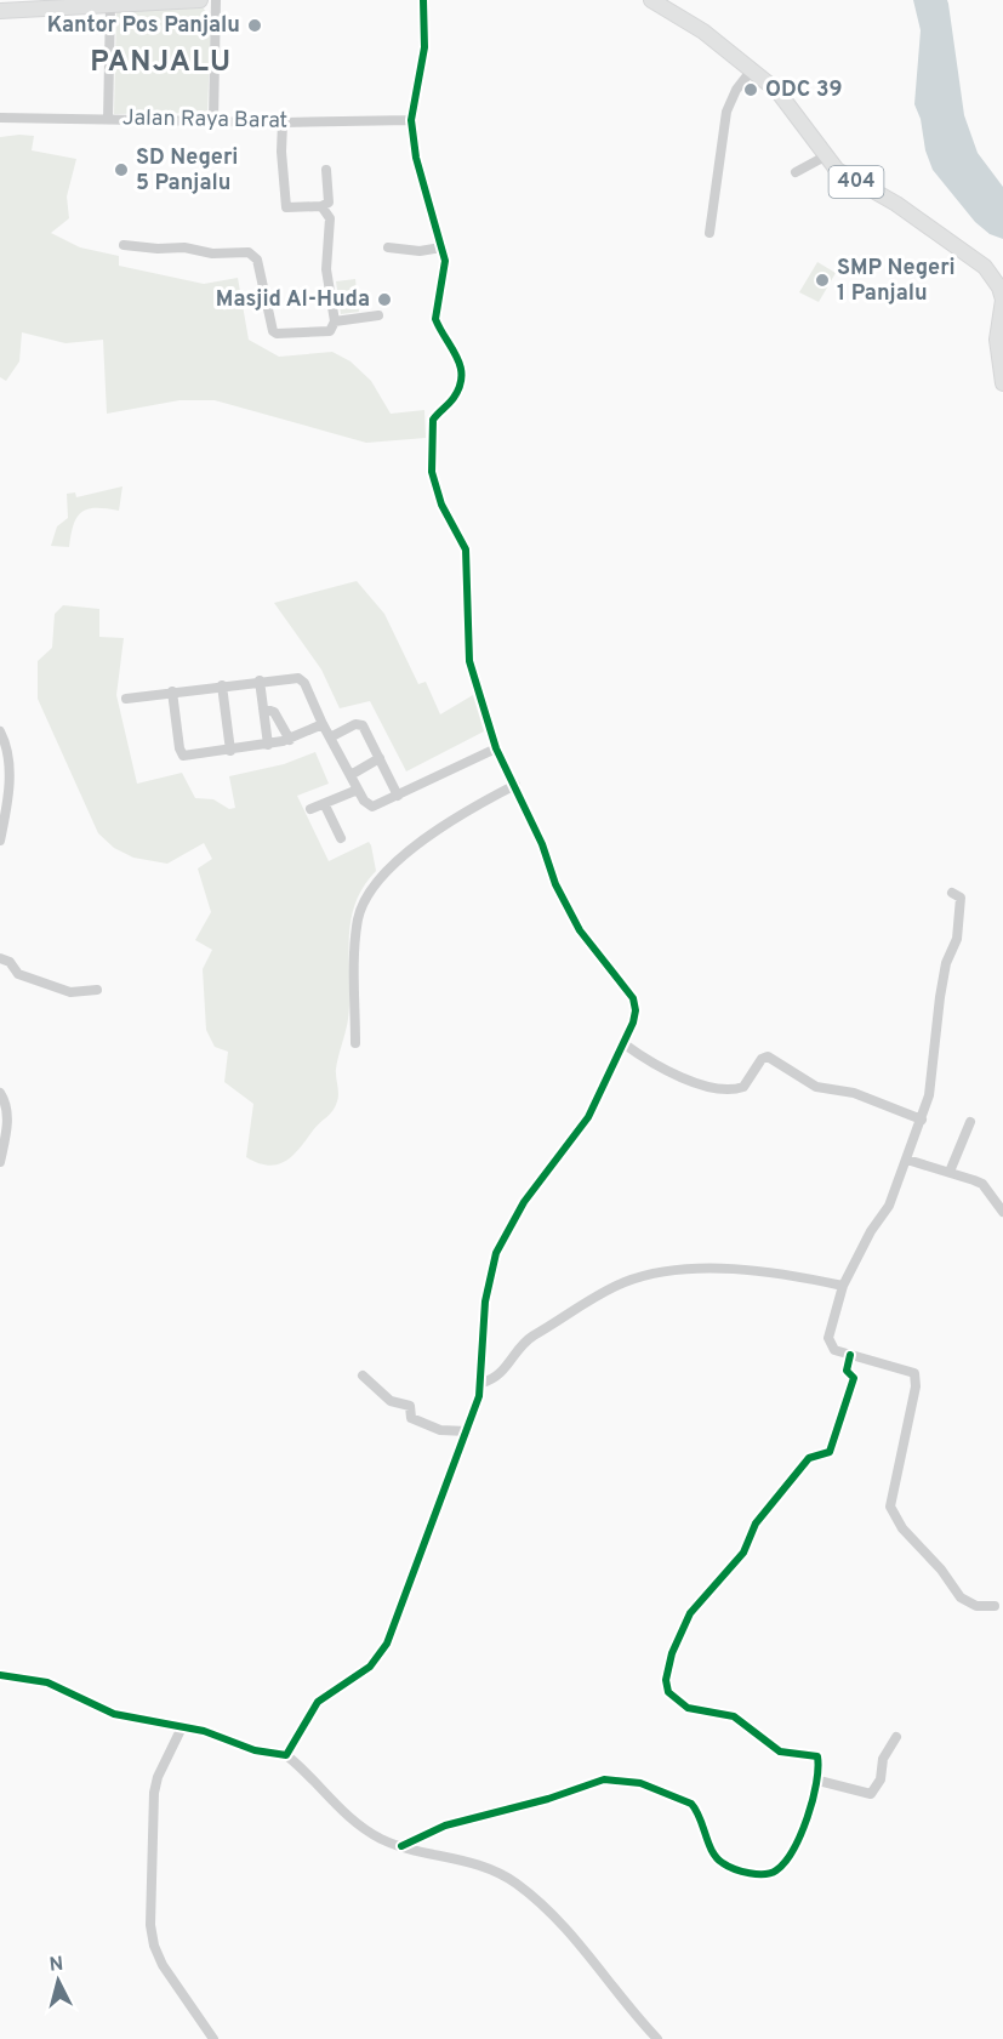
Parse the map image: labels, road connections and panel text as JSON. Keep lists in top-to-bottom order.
{
  "streets": {
    "main road": ["404"],
    "street": ["Jalan Raya Barat"]
  },
  "districts": ["PANJALU"],
  "places": [
    "Kantor Pos Panjalu",
    "ODC 39",
    "SD Negeri 5 Panjalu",
    "SMP Negeri 1 Panjalu",
    "Masjid Al-Huda"
  ],
  "north": "top"
}
